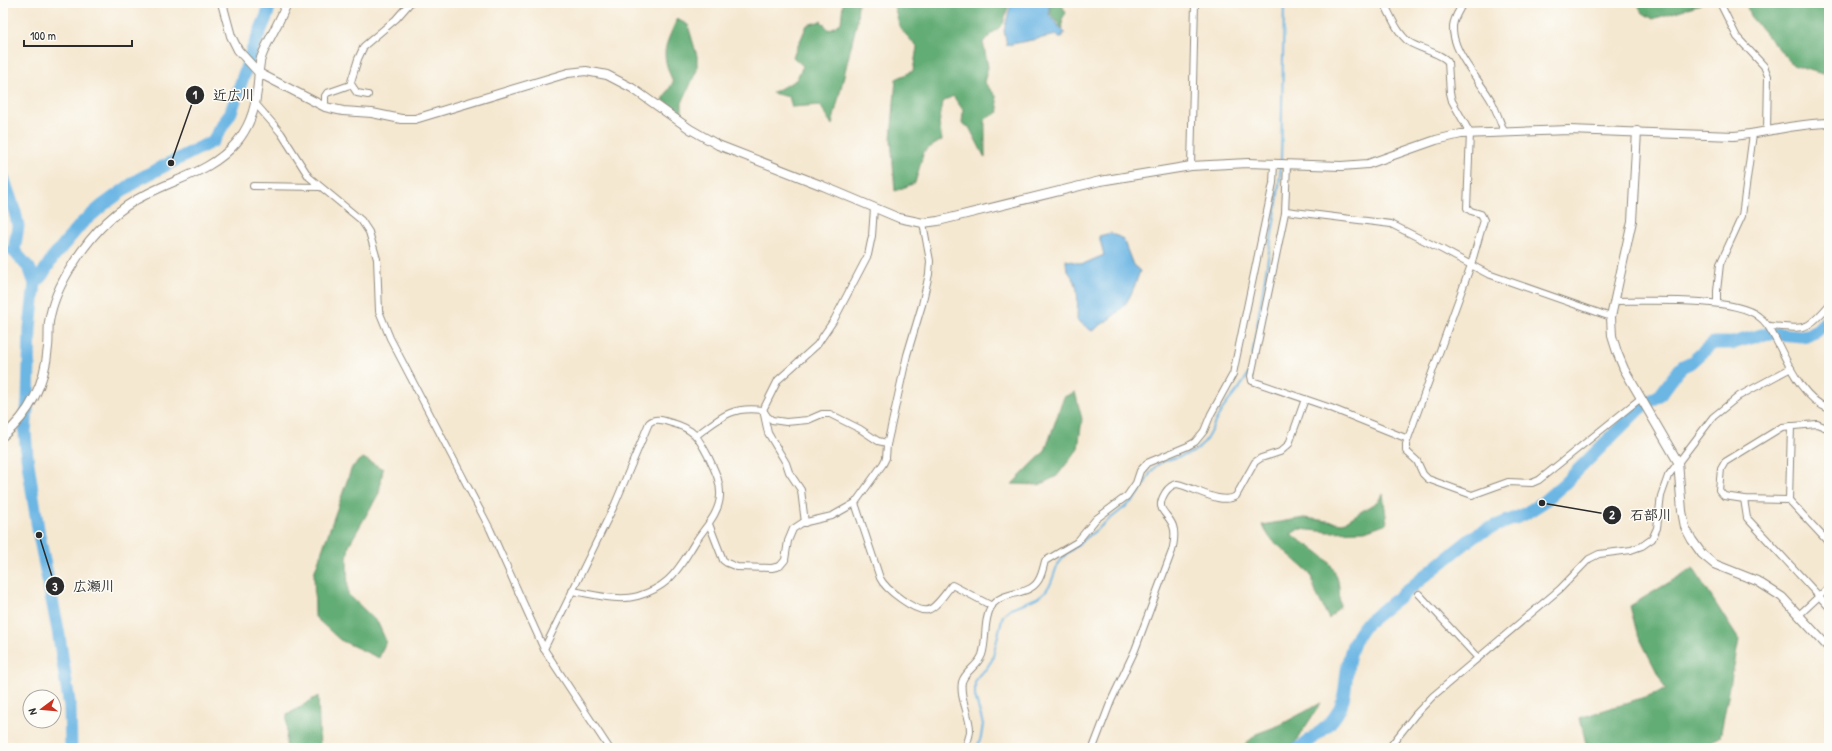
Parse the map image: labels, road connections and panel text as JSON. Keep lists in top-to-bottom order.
{
  "places": ["近広川", "石部川", "広瀬川"],
  "scale_bar": "100 m",
  "north": "left"
}
